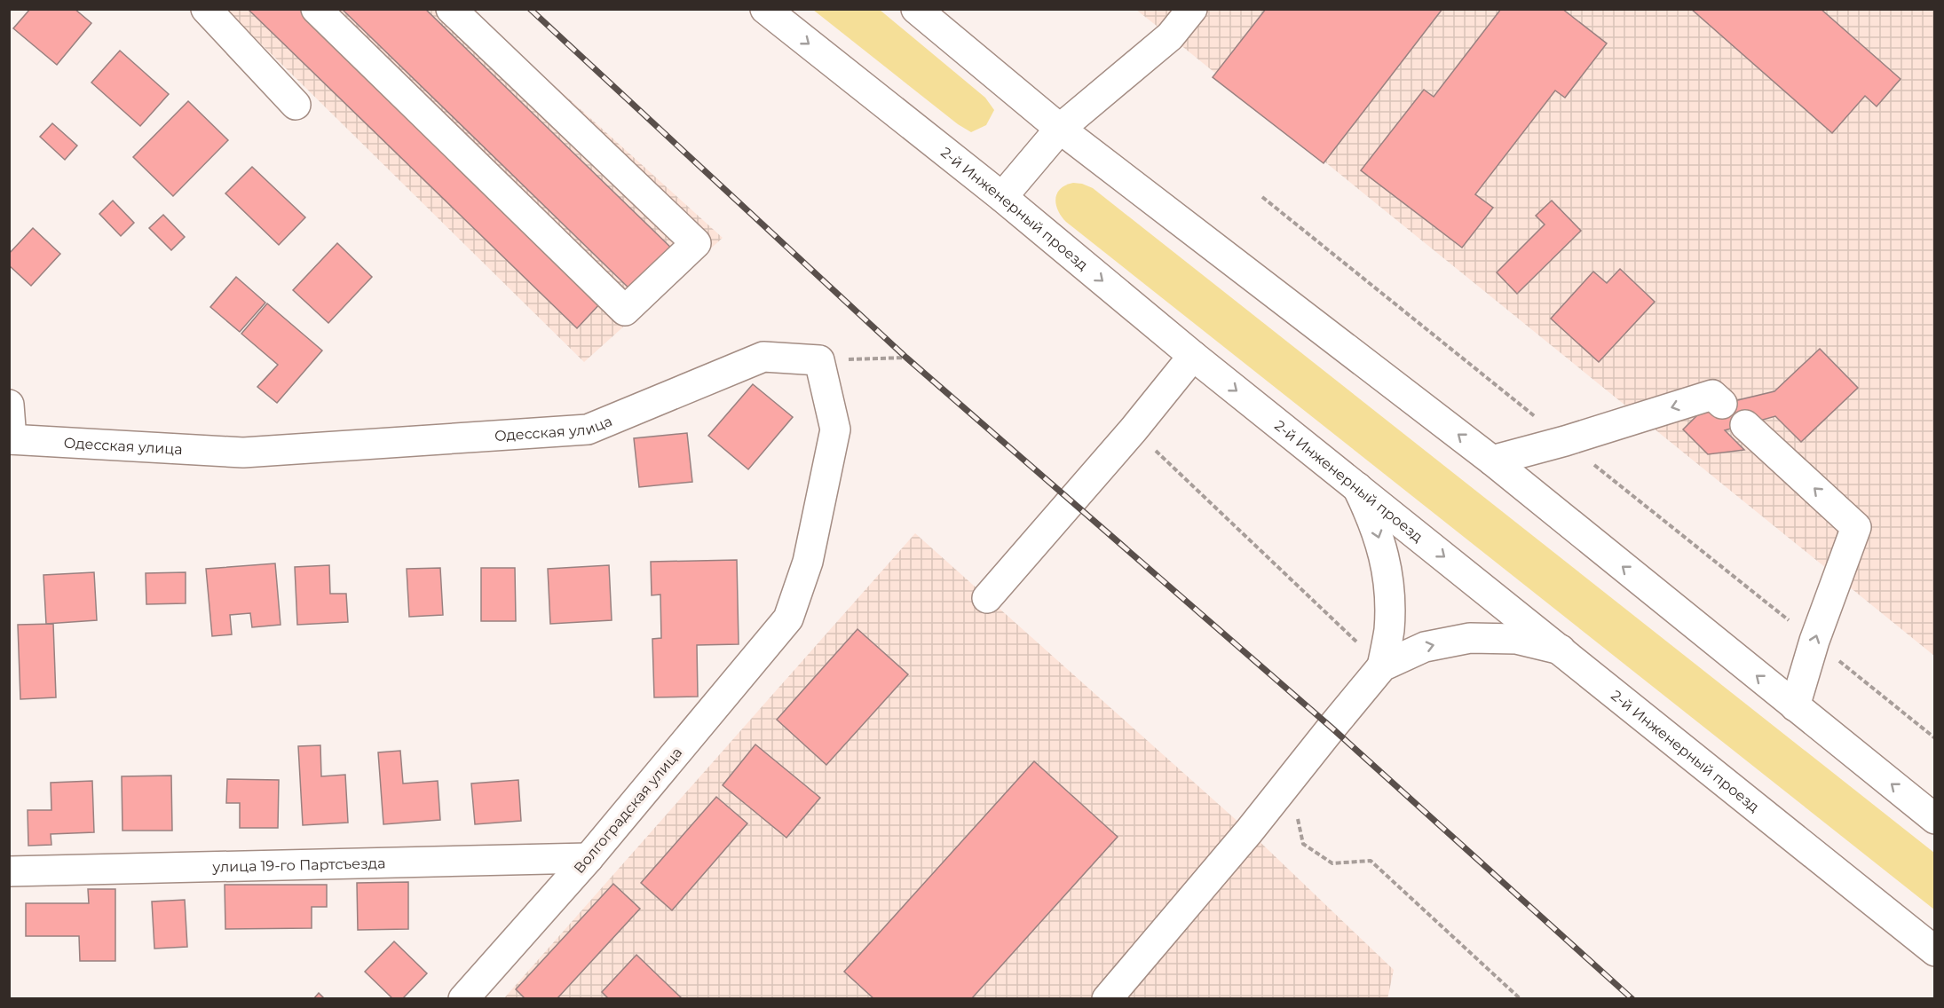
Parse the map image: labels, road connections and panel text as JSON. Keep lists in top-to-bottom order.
{
  "streets": {
    "main road": [
      "2-й Инженерный проезд",
      "Одесская улица",
      "Волгоградская улица",
      "улица 19-го Партсъезда"
    ]
  },
  "crossings": [
    ["Одесская улица", "Волгоградская улица"],
    ["Волгоградская улица", "улица 19-го Партсъезда"]
  ]
}
